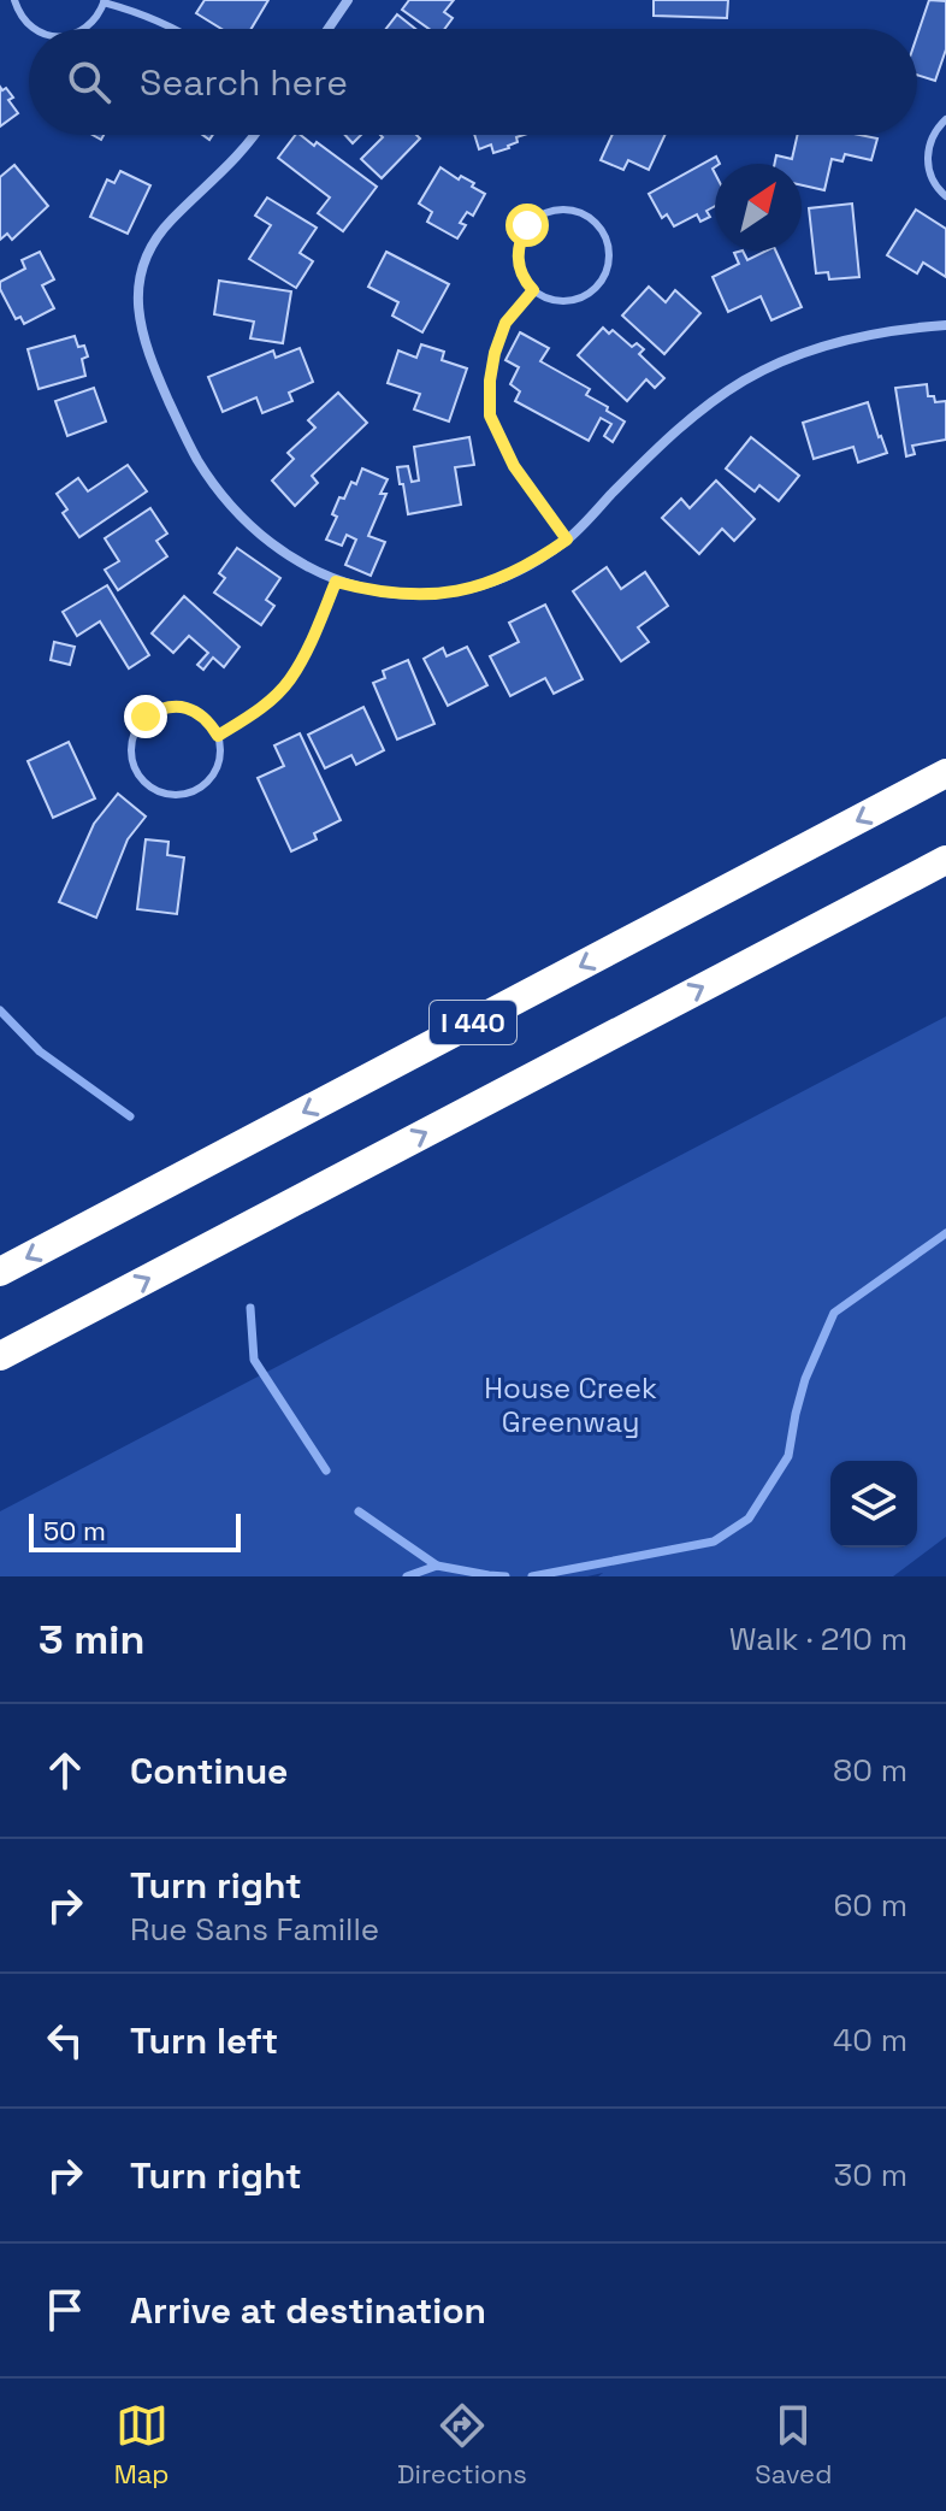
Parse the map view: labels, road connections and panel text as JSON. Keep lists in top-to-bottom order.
{
  "streets": {
    "highway": ["I 440"]
  },
  "parks": ["House Creek Greenway"],
  "scale_bar": "50 m",
  "north": "top right",
  "page": {
    "search": "Search here",
    "scale": "50 m",
    "heading": ["3 min", "Walk · 210 m"],
    "list": [
      ["Continue", "80 m"],
      ["Turn right", "Rue Sans Famille", "60 m"],
      ["Turn left", "40 m"],
      ["Turn right", "30 m"],
      "Arrive at destination"
    ],
    "nav": ["Map", "Directions", "Saved"]
  }
}
